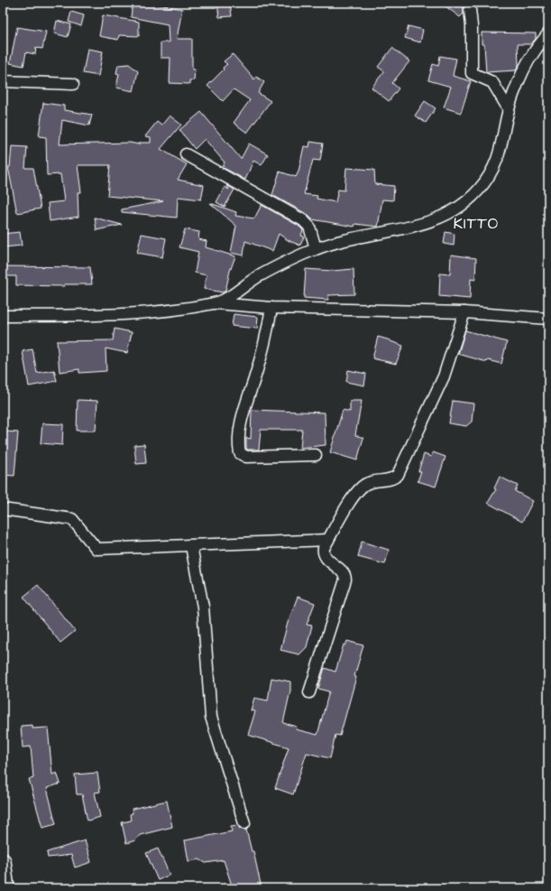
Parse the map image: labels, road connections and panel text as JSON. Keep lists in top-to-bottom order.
{
  "districts": ["KITTO"]
}
